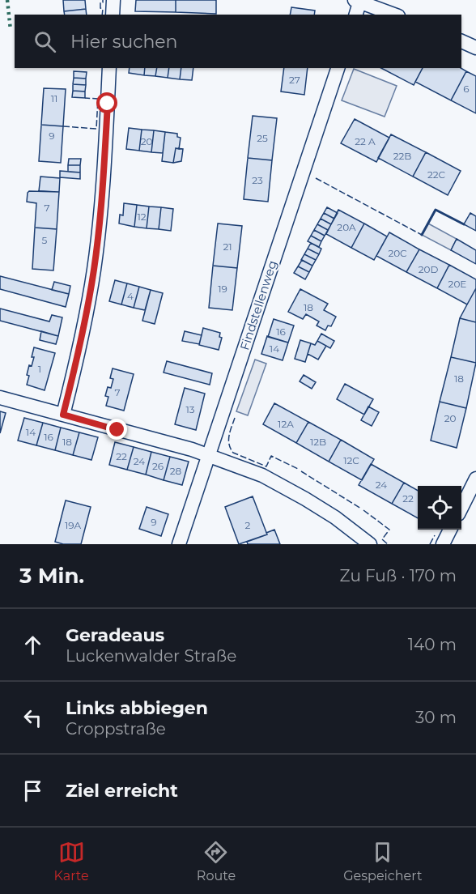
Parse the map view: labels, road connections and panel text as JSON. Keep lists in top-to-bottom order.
{
  "streets": {
    "street": ["Findstellenweg"]
  },
  "house_numbers": [
    "27",
    "6",
    "11",
    "9",
    "25",
    "20",
    "22 A",
    "22B",
    "22C",
    "23",
    "7",
    "12",
    "20A",
    "5",
    "21",
    "20C",
    "20D",
    "20E",
    "19",
    "4",
    "18",
    "16",
    "14",
    "1",
    "18",
    "7",
    "13",
    "20",
    "12A",
    "14",
    "16",
    "18",
    "12B",
    "22",
    "12C",
    "24",
    "26",
    "28",
    "24",
    "22",
    "9",
    "19A",
    "2"
  ],
  "page": {
    "search": "Hier suchen",
    "heading": ["3 Min.", "Zu Fuß · 170 m"],
    "list": [
      ["Geradeaus", "Luckenwalder Straße", "140 m"],
      ["Links abbiegen", "Croppstraße", "30 m"],
      "Ziel erreicht"
    ],
    "nav": ["Karte", "Route", "Gespeichert"]
  }
}
